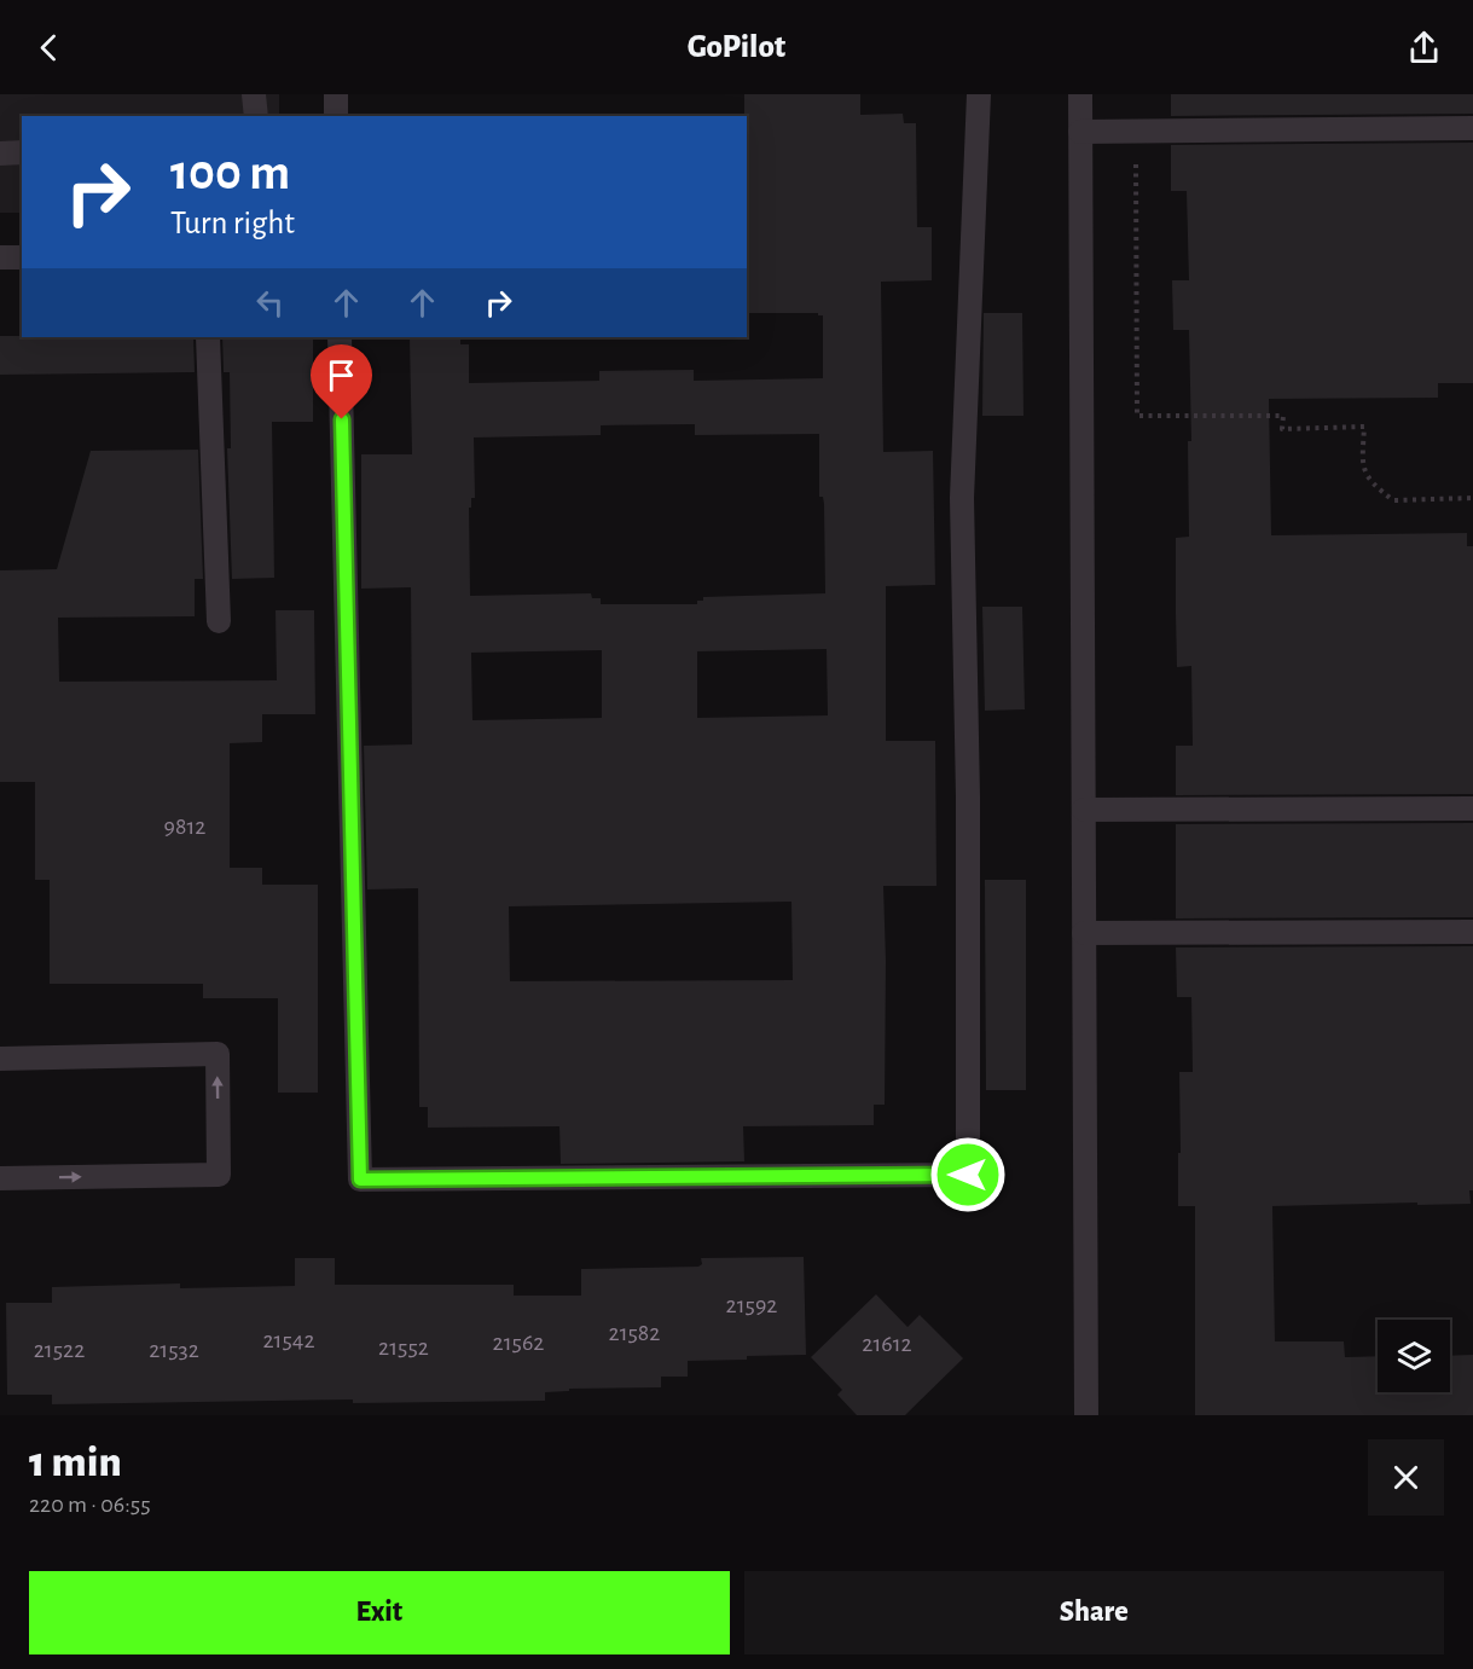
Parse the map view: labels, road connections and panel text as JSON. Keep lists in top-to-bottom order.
{
  "house_numbers": [
    "9812",
    "21592",
    "21582",
    "21542",
    "21562",
    "21612",
    "21552",
    "21522",
    "21532"
  ],
  "page": {
    "header": "GoPilot",
    "turn": ["100 m", "Turn right"],
    "heading": ["1 min", "220 m · 06:55"],
    "buttons": ["Exit", "Share"]
  }
}
